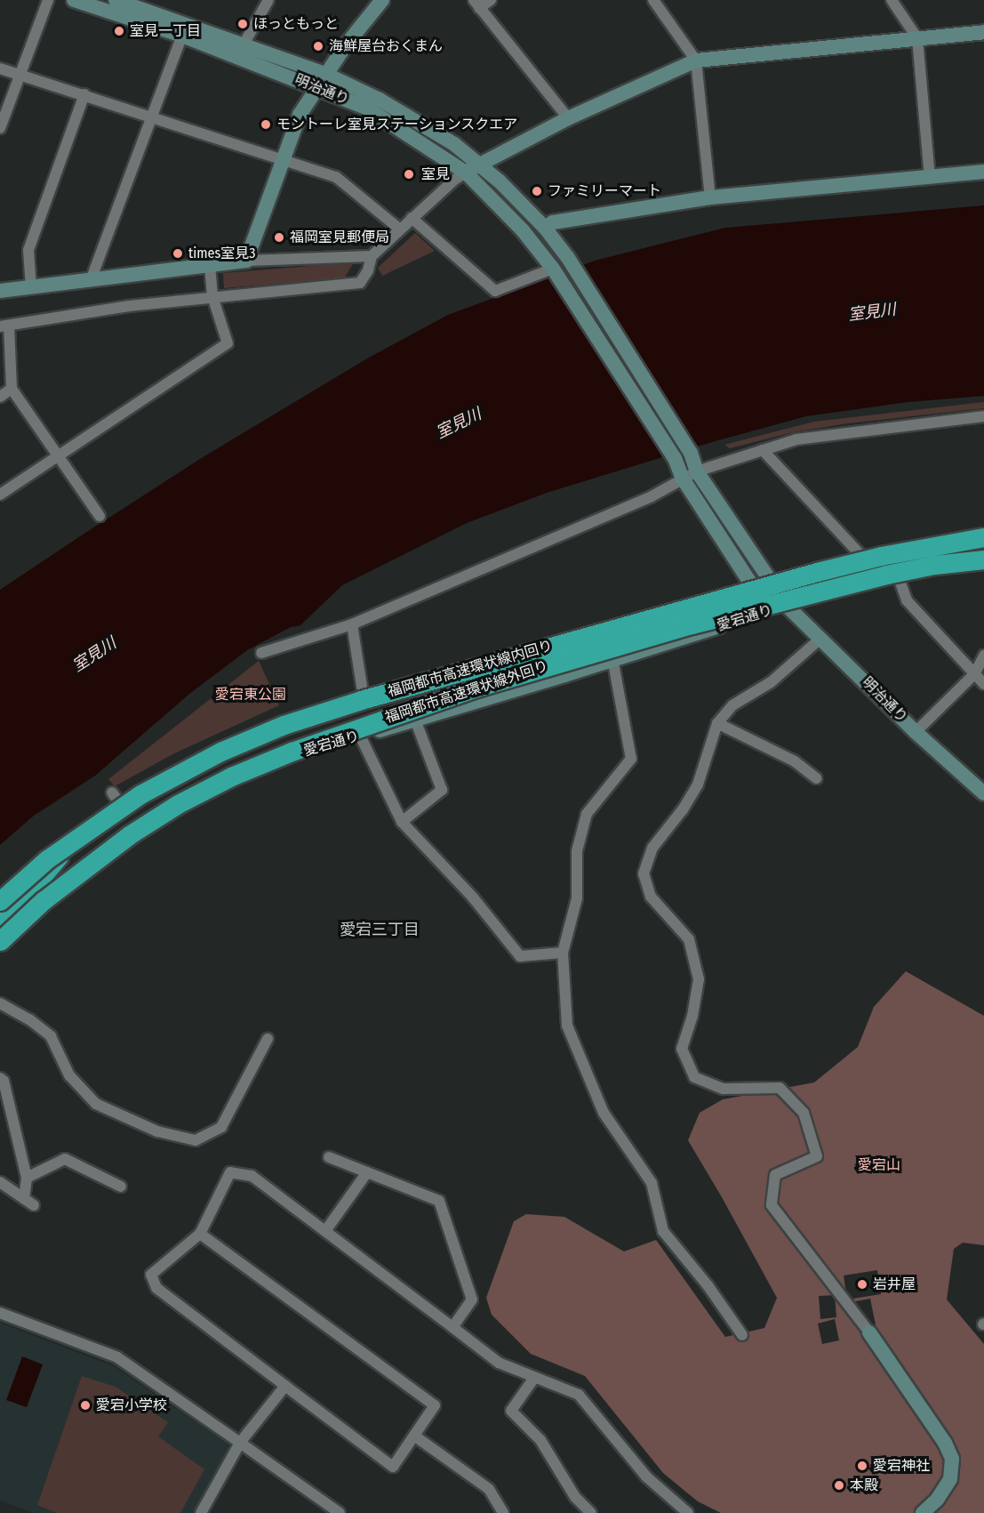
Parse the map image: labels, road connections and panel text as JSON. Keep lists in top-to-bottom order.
{
  "streets": {
    "highway": ["福岡都市高速環状線内回り", "福岡都市高速環状線外回り"],
    "street": ["明治通り", "愛宕通り"]
  },
  "crossings": [
    ["明治通り", "愛宕通り"],
    ["愛宕通り", "福岡都市高速環状線内回り"],
    ["愛宕通り", "福岡都市高速環状線外回り"]
  ],
  "districts": ["愛宕三丁目"],
  "water": ["室見川"],
  "parks": ["愛宕東公園", "愛宕山"],
  "places": [
    "ほっともっと",
    "室見一丁目",
    "海鮮屋台おくまん",
    "モントーレ室見ステーションスクエア",
    "室見",
    "ファミリーマート",
    "福岡室見郵便局",
    "times室見3",
    "岩井屋",
    "愛宕小学校",
    "愛宕神社",
    "本殿"
  ]
}
